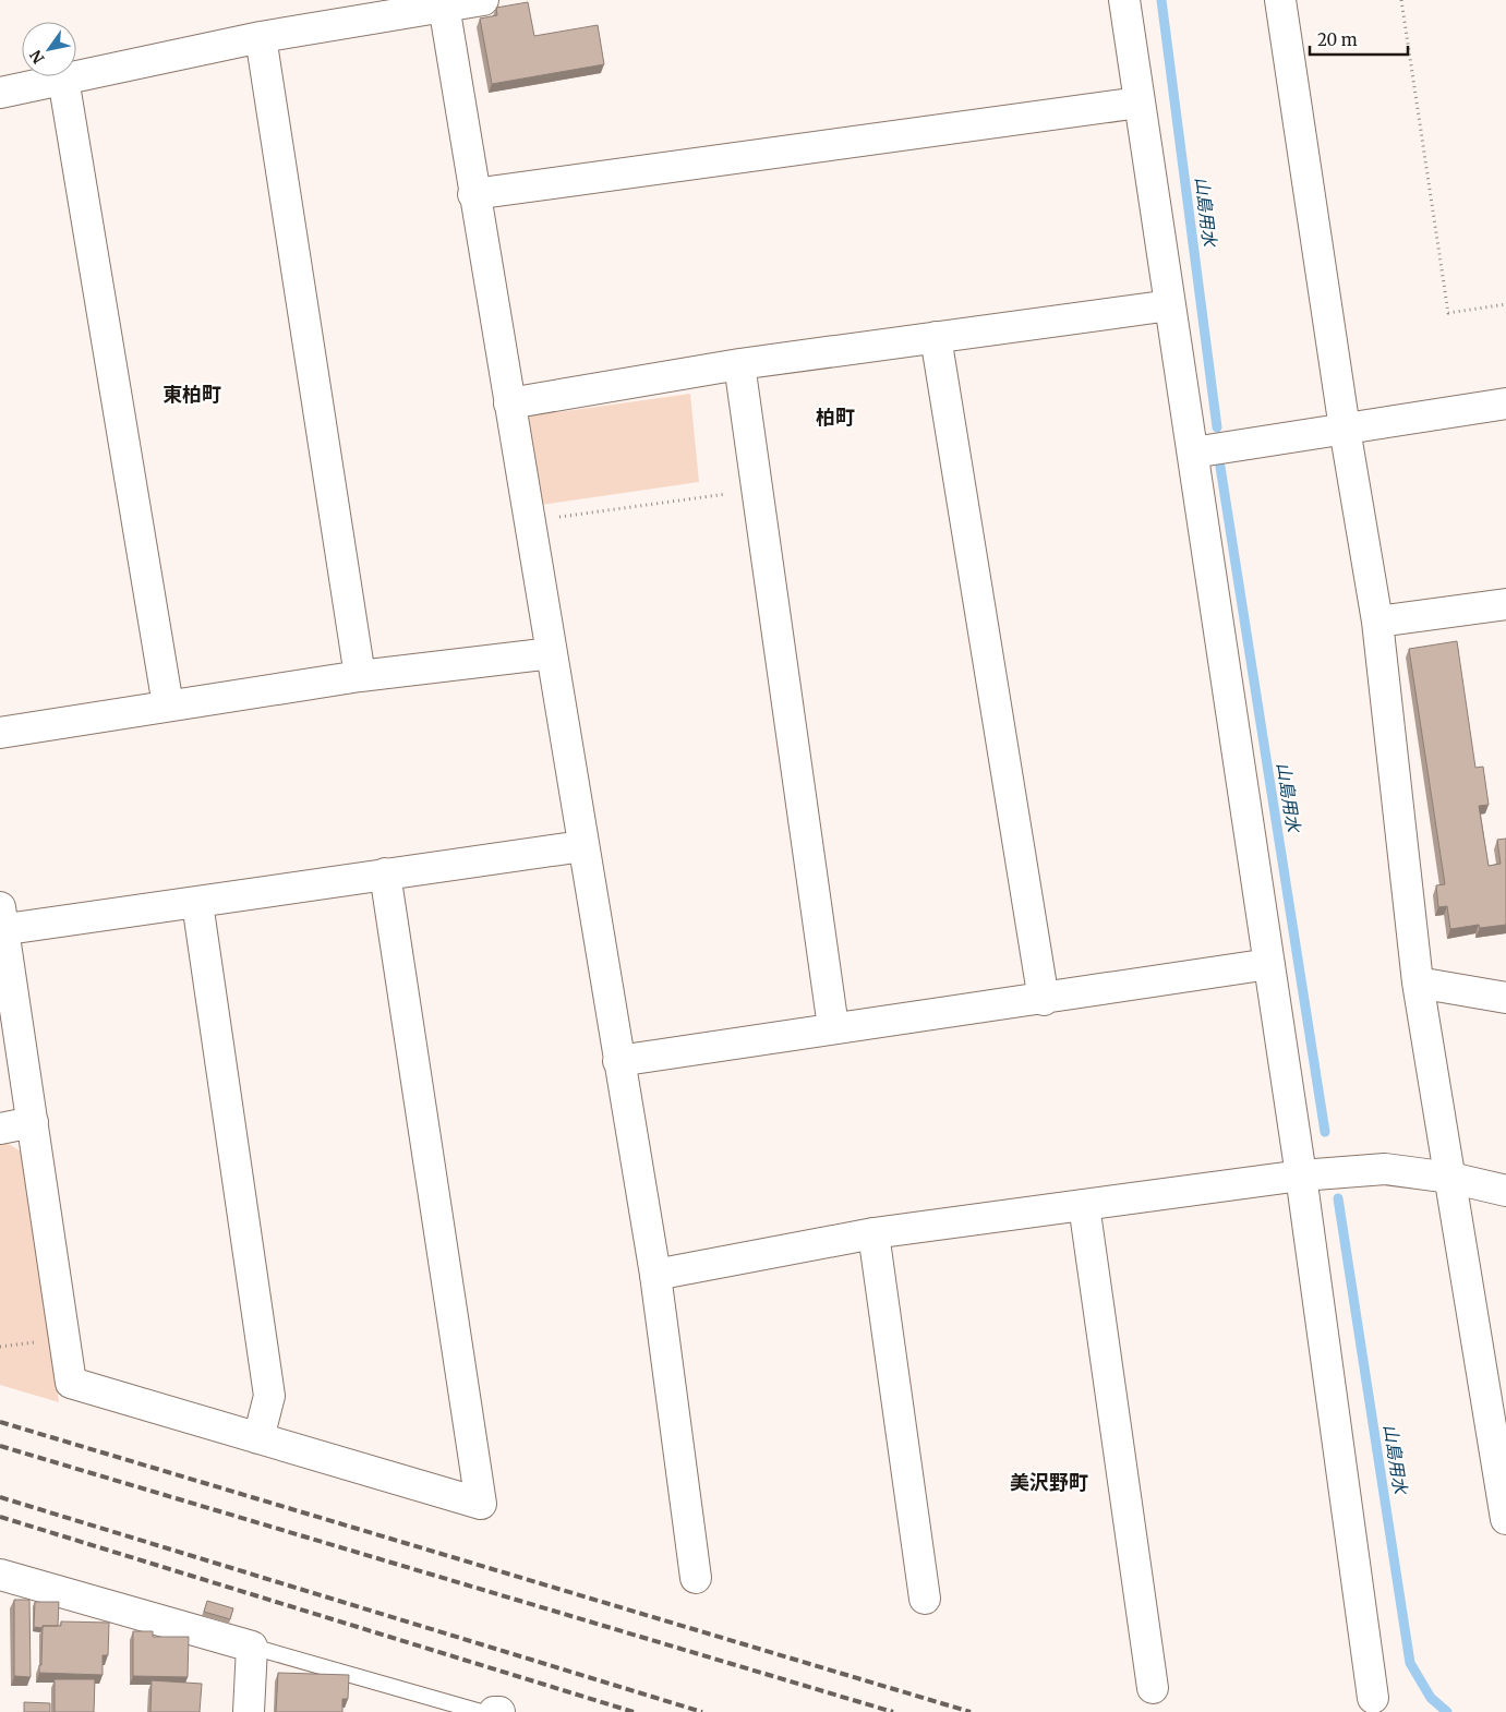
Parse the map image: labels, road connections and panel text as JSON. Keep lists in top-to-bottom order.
{
  "districts": ["東柏町", "柏町", "美沢野町"],
  "water": ["山島用水"],
  "scale_bar": "20 m",
  "north": "bottom left"
}
